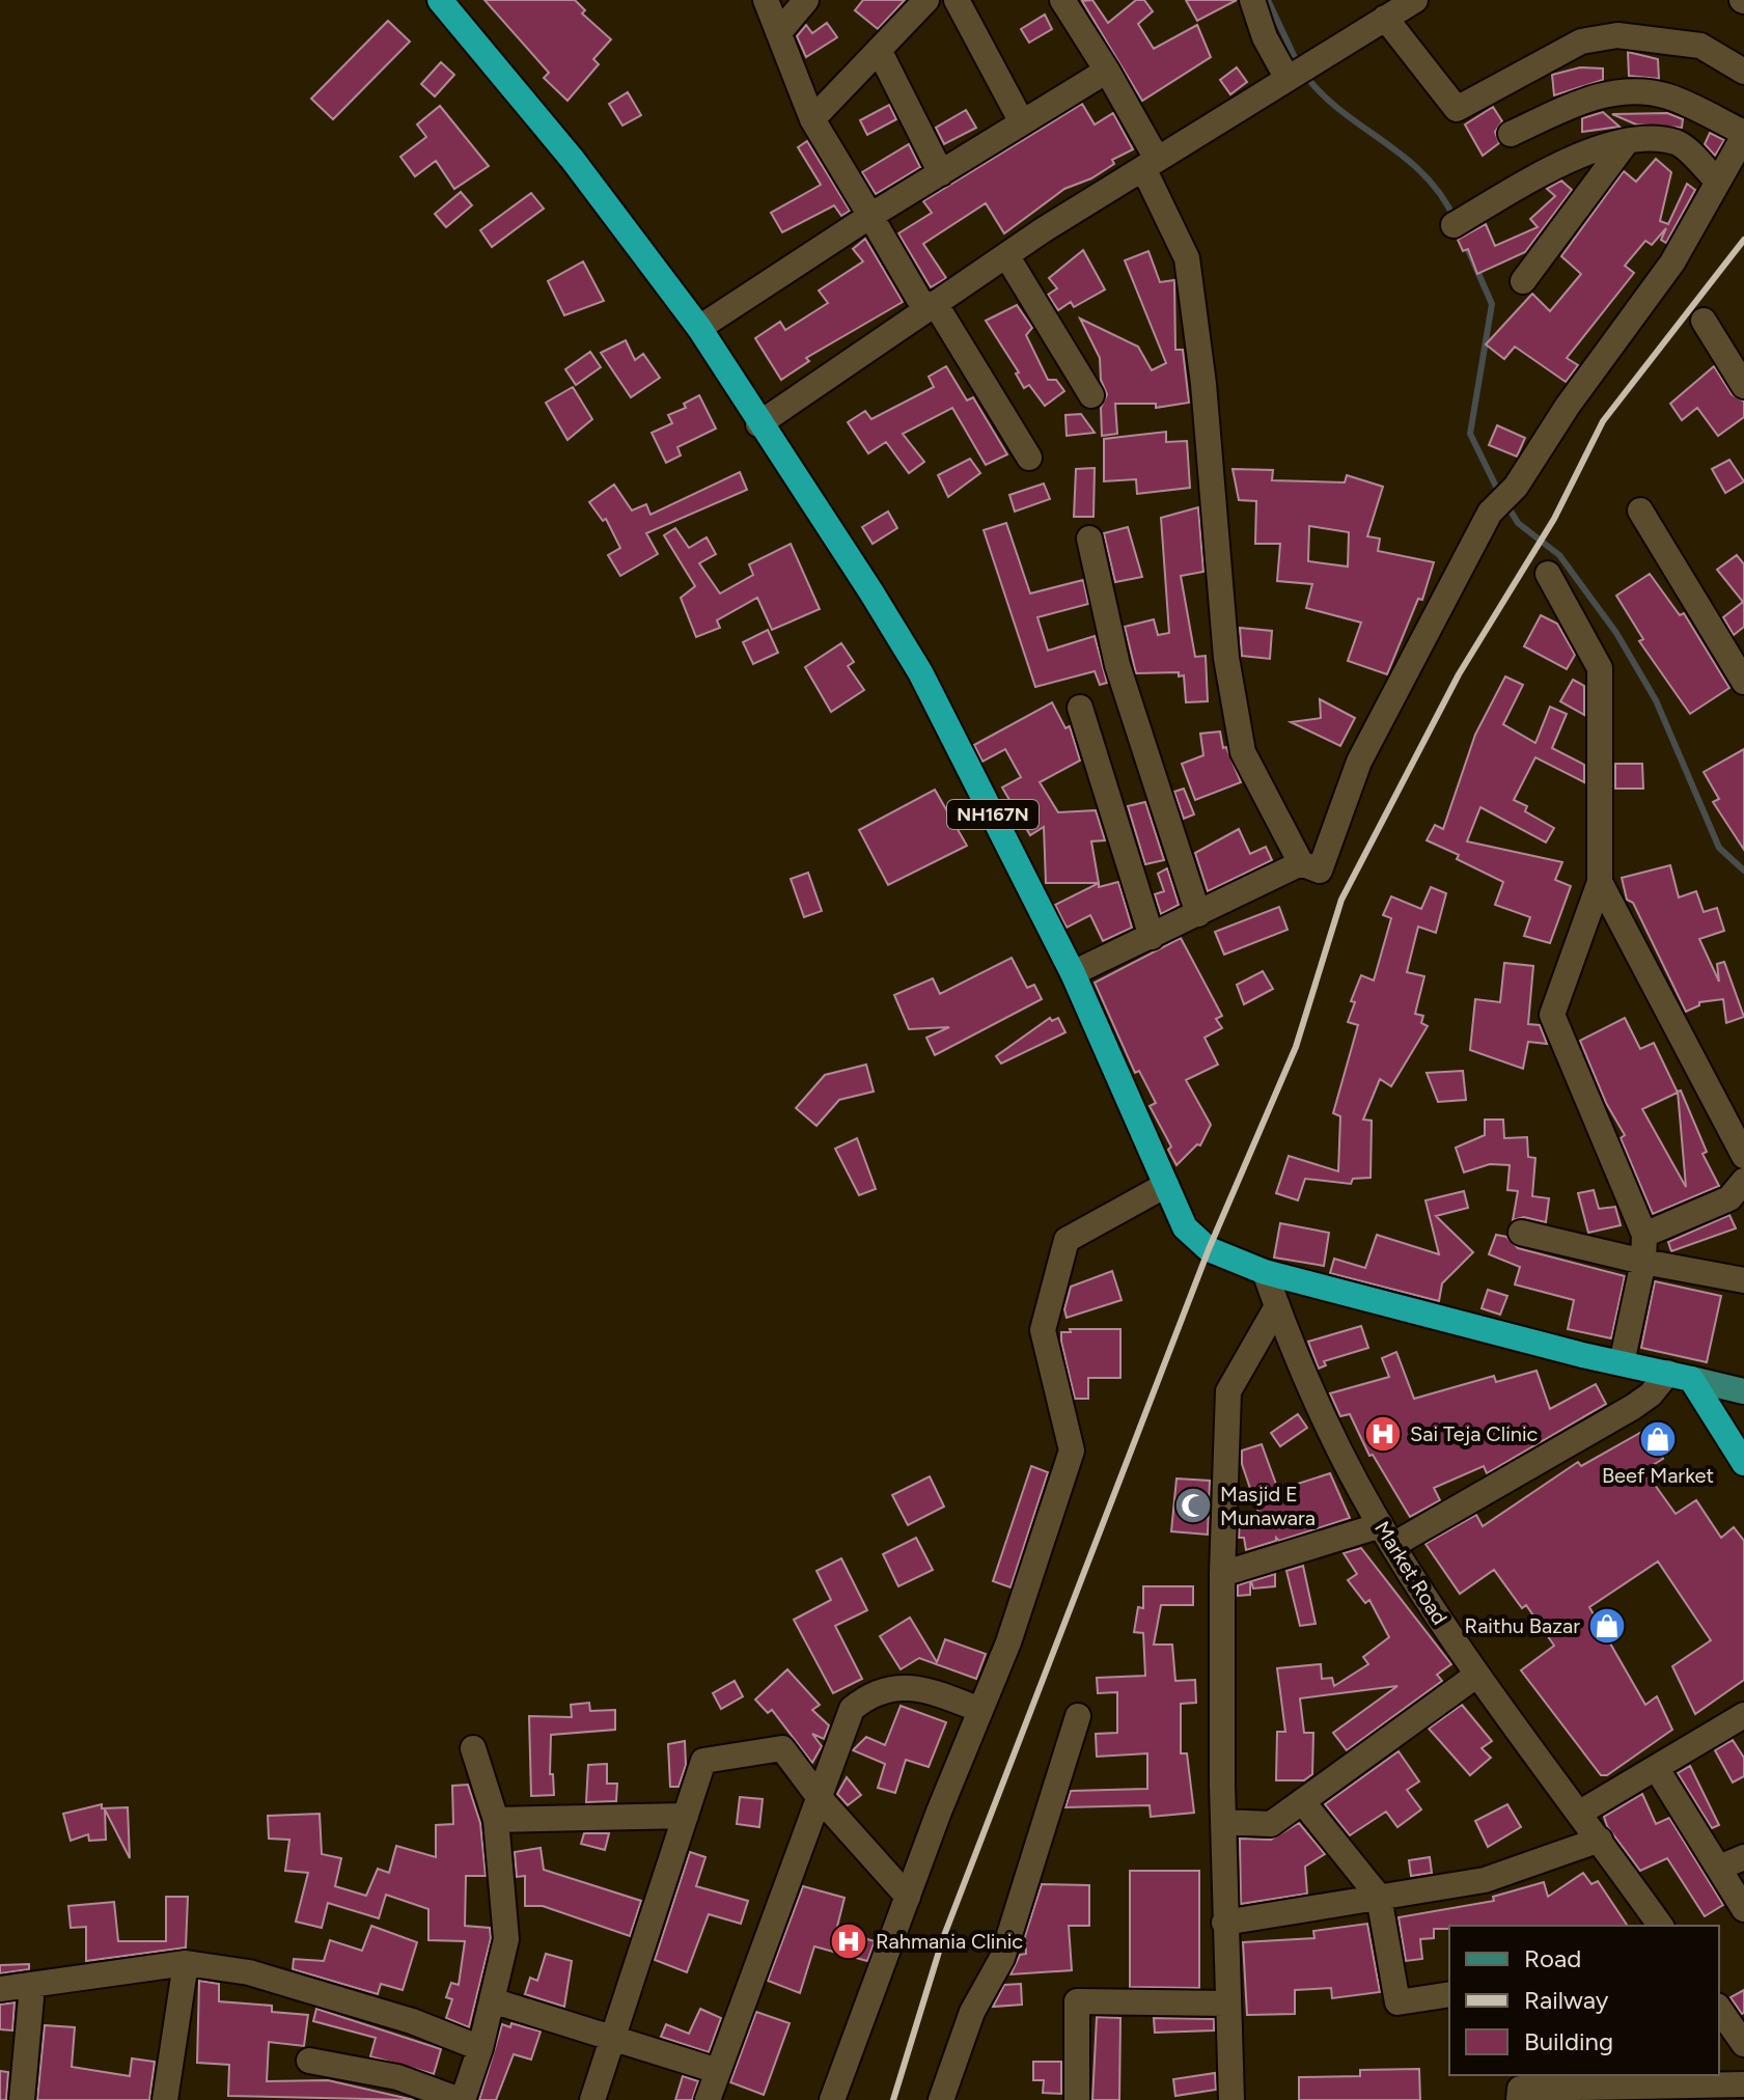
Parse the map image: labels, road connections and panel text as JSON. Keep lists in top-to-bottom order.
{
  "streets": {
    "highway": ["NH167N"],
    "street": ["Market Road"]
  },
  "crossings": [
    ["NH167N", "Market Road"]
  ],
  "places": {
    "hospital": ["Sai Teja Clinic", "Rahmania Clinic"],
    "shop": ["Beef Market", "Raithu Bazar"],
    "mosque": ["Masjid E Munawara"]
  },
  "legend": ["Road", "Railway", "Building"]
}
